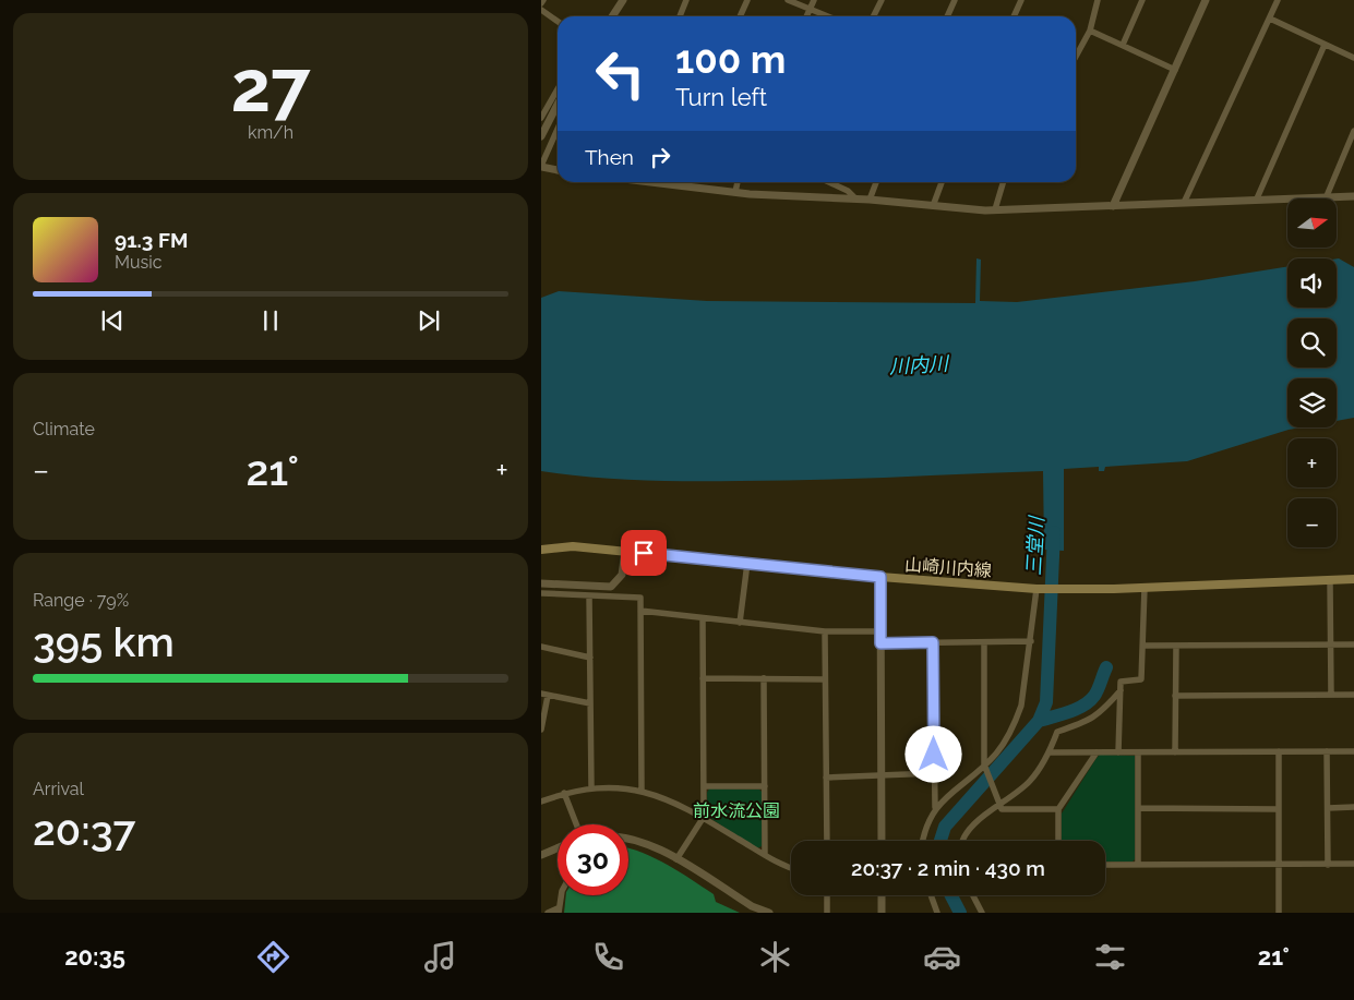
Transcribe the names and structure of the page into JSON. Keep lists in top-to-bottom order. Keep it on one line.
{"streets":{"main road":["山崎川内線"]},"water":["川内川","三堂川"],"parks":["前水流公園"],"north":"right","page":{"tile":[["27","km/h"],"Climate",["Range · 79%","395 km"],["Arrival","20:37"]],"turn":["100 m","Turn left"],"then":"Then","map_buttons":["+","−"],"song":["91.3 FM","Music"],"heat":["−","21°","+"],"limit":"30","trip":"20:37 · 2 min · 430 m","tabs":["20:35","21°"]}}
